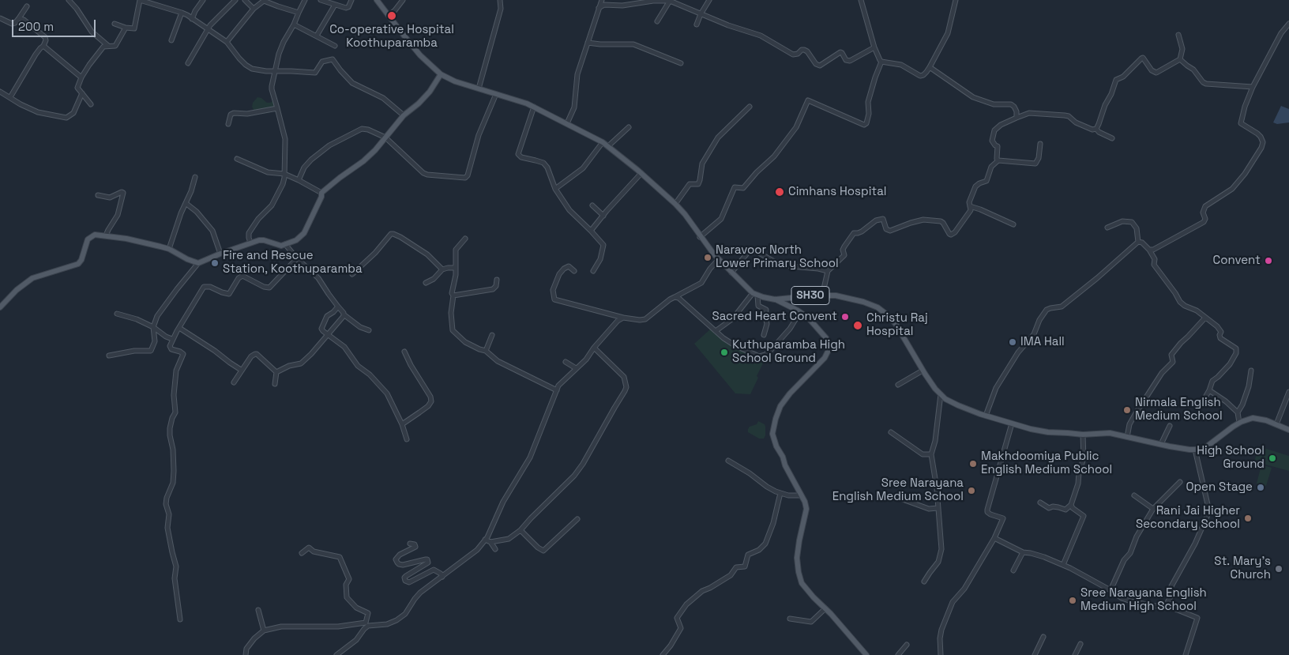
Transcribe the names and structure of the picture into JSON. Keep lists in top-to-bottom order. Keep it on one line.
{"streets":{"main road":["SH30"]},"places":["Co-operative Hospital Koothuparamba","Cimhans Hospital","Naravoor North Lower Primary School","Convent","Fire and Rescue Station, Koothuparamba","Sacred Heart Convent","Christu Raj Hospital","IMA Hall","Kuthuparamba High School Ground","Nirmala English Medium School","High School Ground","Makhdoomiya Public English Medium School","Open Stage","Sree Narayana English Medium School","Rani Jai Higher Secondary School","St. Mary's Church","Sree Narayana English Medium High School"],"scale_bar":"200 m"}
